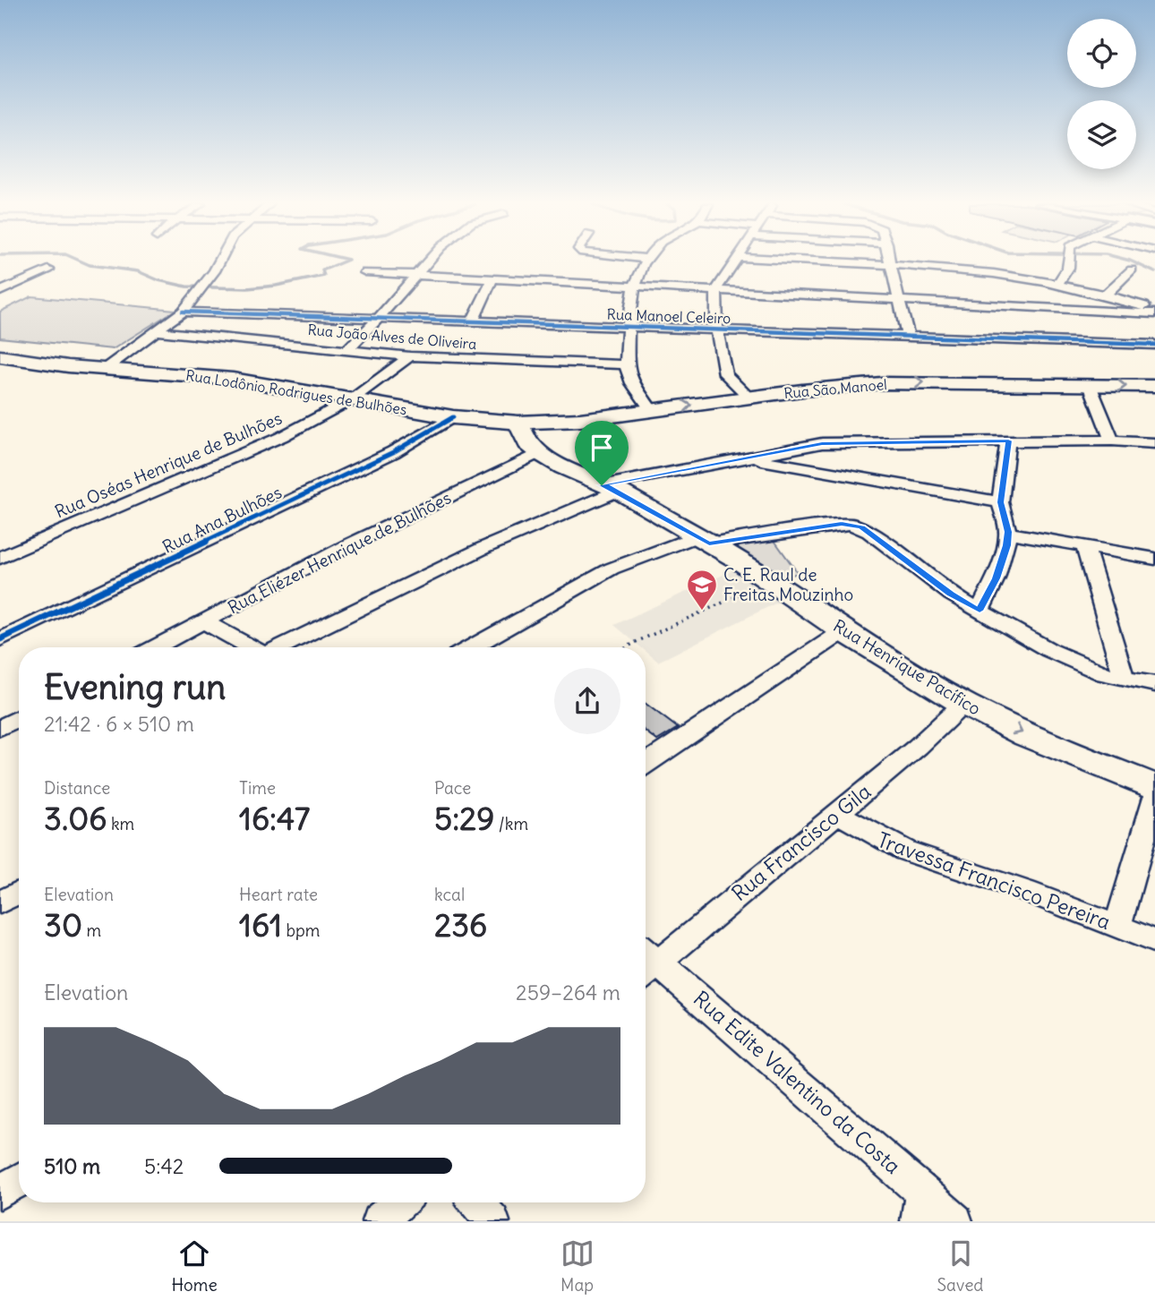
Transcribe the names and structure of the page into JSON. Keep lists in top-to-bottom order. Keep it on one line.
{"streets":{"main road":["Rua São Manoel","Rua Lodônio Rodrigues de Bulhões","Rua Henrique Pacífico"],"street":["Rua Manoel Celeiro","Rua João Alves de Oliveira","Rua Oséas Henrique de Bulhões","Rua Ana Bulhões","Rua Eliézer Henrique de Bulhões","Rua Francisco Gila","Travessa Francisco Pereira","Rua Edite Valentino da Costa"]},"crossings":[["Rua João Alves de Oliveira","Rua Oséas Henrique de Bulhões"],["Rua São Manoel","Rua Lodônio Rodrigues de Bulhões"],["Rua São Manoel","Rua Henrique Pacífico"],["Rua Lodônio Rodrigues de Bulhões","Rua Oséas Henrique de Bulhões"],["Rua Lodônio Rodrigues de Bulhões","Rua Ana Bulhões"],["Rua Lodônio Rodrigues de Bulhões","Rua Henrique Pacífico"],["Rua Eliézer Henrique de Bulhões","Rua Henrique Pacífico"],["Rua Henrique Pacífico","Rua Francisco Gila"],["Rua Francisco Gila","Travessa Francisco Pereira"]],"one_way":["Rua São Manoel"],"places":{"school or university":["C. E. Raul de Freitas Mouzinho"]},"page":{"heading":["Evening run","21:42 · 6 × 510 m"],"stats":[["Distance","3.06 km"],["Time","16:47"],["Pace","5:29 /km"],["Elevation","30 m"],["Heart rate","161 bpm"],["kcal","236"]],"chart":["Elevation","259–264 m"],"list":[{"name":"510 m","note":"5:42"}],"tabs":["Home","Map","Saved"]}}
